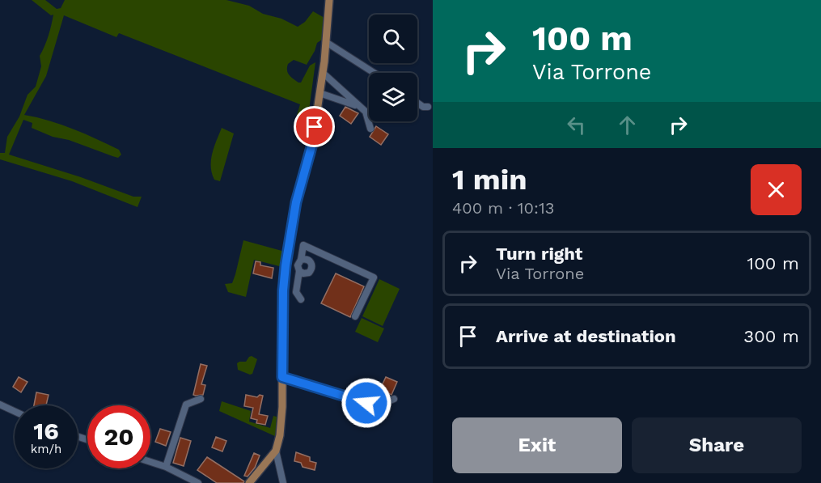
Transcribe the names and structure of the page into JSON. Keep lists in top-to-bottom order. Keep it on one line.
{"page":{"turn":["100 m","Via Torrone"],"heading":["1 min","400 m · 10:13"],"list":[{"name":"Turn right","note":"Via Torrone","value":"100 m"},{"name":"Arrive at destination","value":"300 m"}],"speed":"16 km/h","limit":"20","buttons":["Exit","Share"]}}
